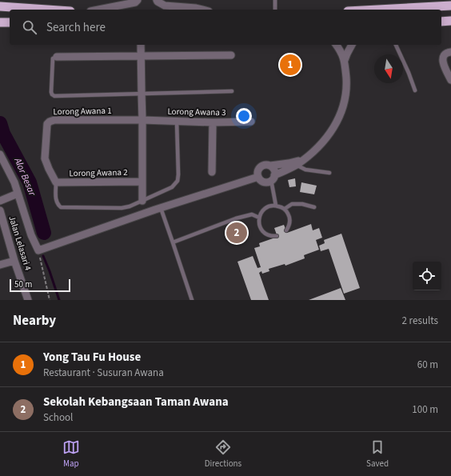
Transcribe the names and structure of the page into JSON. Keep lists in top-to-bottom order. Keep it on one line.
{"streets":{"street":["Lorong Awana 1","Lorong Awana 3","Lorong Awana 2","Jalan Lelasari 4"]},"crossings":[["Lorong Awana 1","Lorong Awana 3"],["Lorong Awana 1","Lorong Awana 2"]],"water":["Alor Besar"],"scale_bar":"50 m","north":"bottom","page":{"search":"Search here","pins":["1","2"],"scale":"50 m","heading":["Nearby","2 results"],"list":[{"mark":"1","name":"Yong Tau Fu House","note":"Restaurant · Susuran Awana","value":"60 m"},{"mark":"2","name":"Sekolah Kebangsaan Taman Awana","note":"School","value":"100 m"}],"nav":["Map","Directions","Saved"]}}
